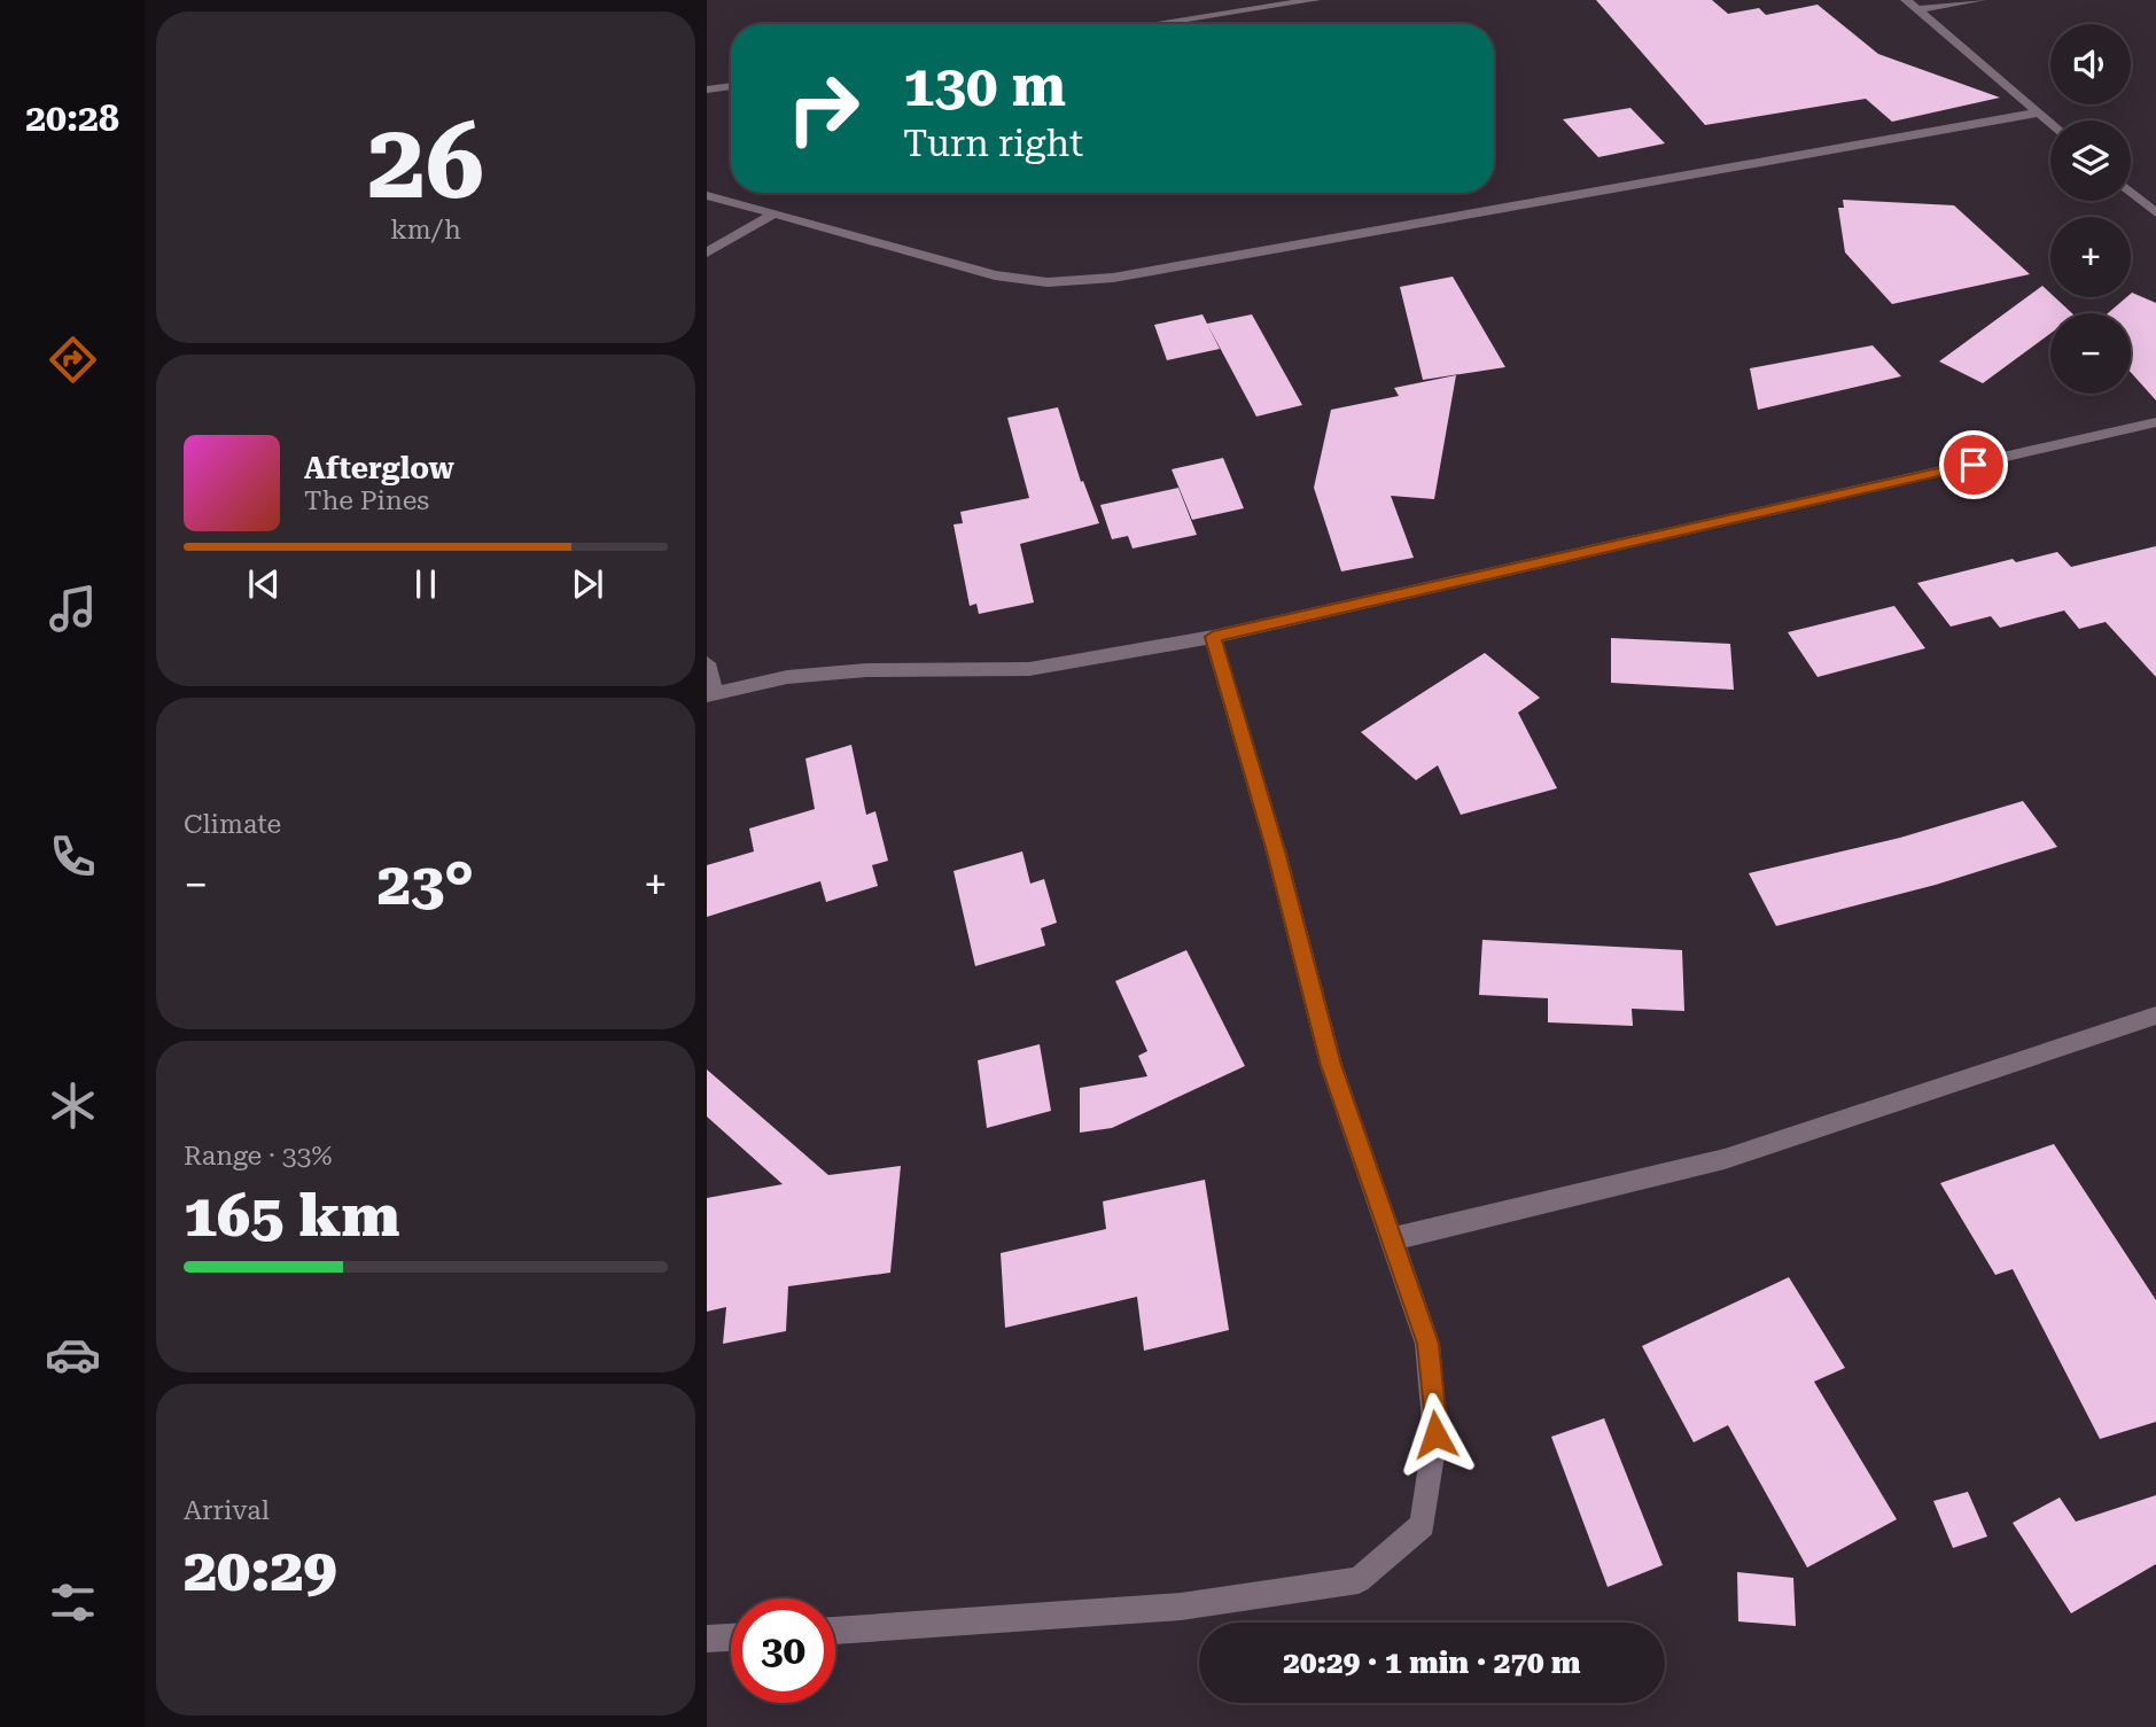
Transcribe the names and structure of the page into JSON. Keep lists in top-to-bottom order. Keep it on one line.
{"page":{"tabs":"20:28","tile":[["26","km/h"],"Climate",["Range · 33%","165 km"],["Arrival","20:29"]],"map_buttons":["+","−"],"turn":["130 m","Turn right"],"song":["Afterglow","The Pines"],"heat":["−","23°","+"],"limit":"30","trip":"20:29 · 1 min · 270 m"}}
